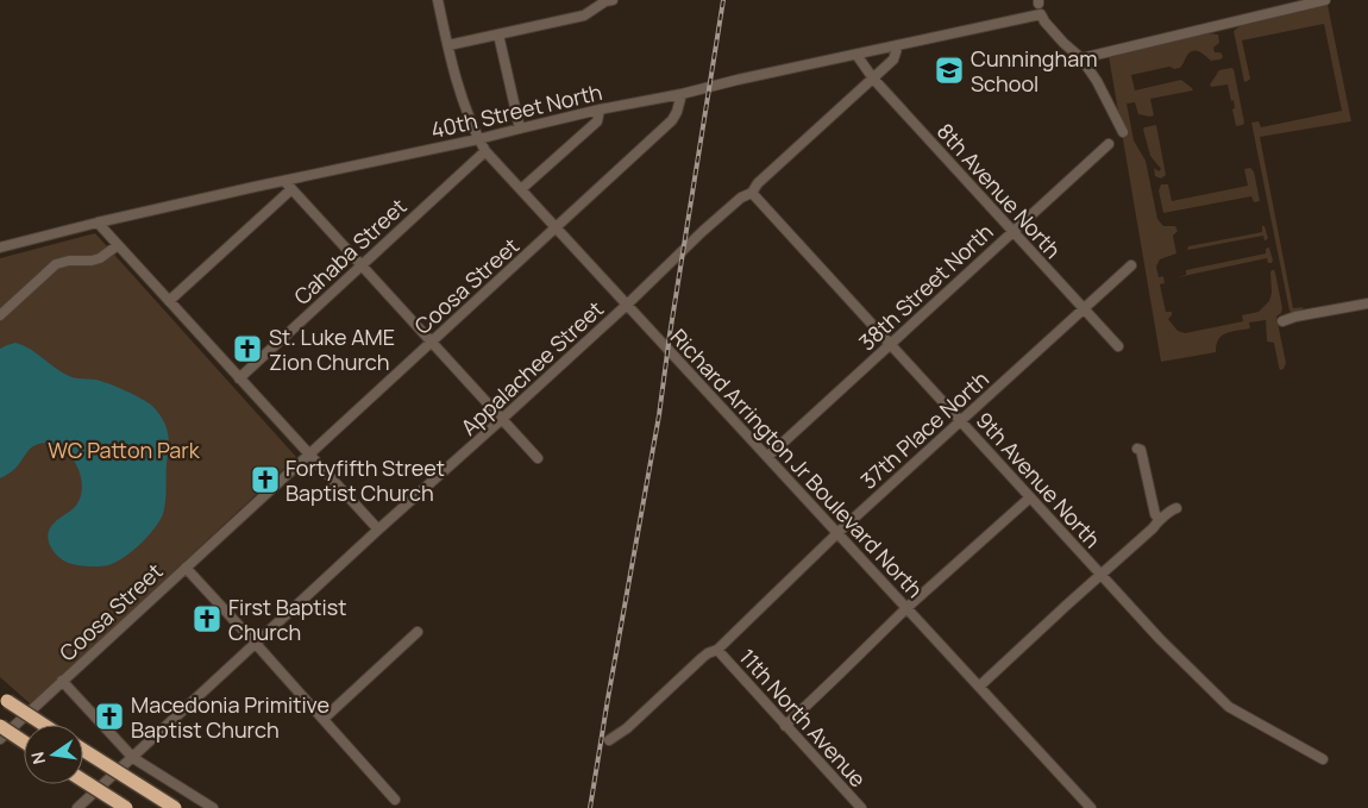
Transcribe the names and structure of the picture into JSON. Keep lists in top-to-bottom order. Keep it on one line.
{"streets":{"street":["40th Street North","8th Avenue North","Cahaba Street","Coosa Street","38th Street North","Appalachee Street","37th Place North","Richard Arrington Jr Boulevard North","9th Avenue North","11th North Avenue"]},"crossings":[["40th Street North","8th Avenue North"],["40th Street North","Coosa Street"],["40th Street North","Appalachee Street"],["40th Street North","Richard Arrington Jr Boulevard North"],["8th Avenue North","38th Street North"],["8th Avenue North","Appalachee Street"],["8th Avenue North","37th Place North"],["Cahaba Street","Richard Arrington Jr Boulevard North"],["Coosa Street","Richard Arrington Jr Boulevard North"],["38th Street North","Richard Arrington Jr Boulevard North"],["38th Street North","9th Avenue North"],["Appalachee Street","Richard Arrington Jr Boulevard North"],["Appalachee Street","9th Avenue North"],["37th Place North","Richard Arrington Jr Boulevard North"],["37th Place North","9th Avenue North"],["37th Place North","11th North Avenue"]],"parks":["WC Patton Park"],"places":{"school or university":["Cunningham School"],"church":["St. Luke AME Zion Church","Fortyfifth Street Baptist Church","First Baptist Church","Macedonia Primitive Baptist Church"]},"north":"left"}
